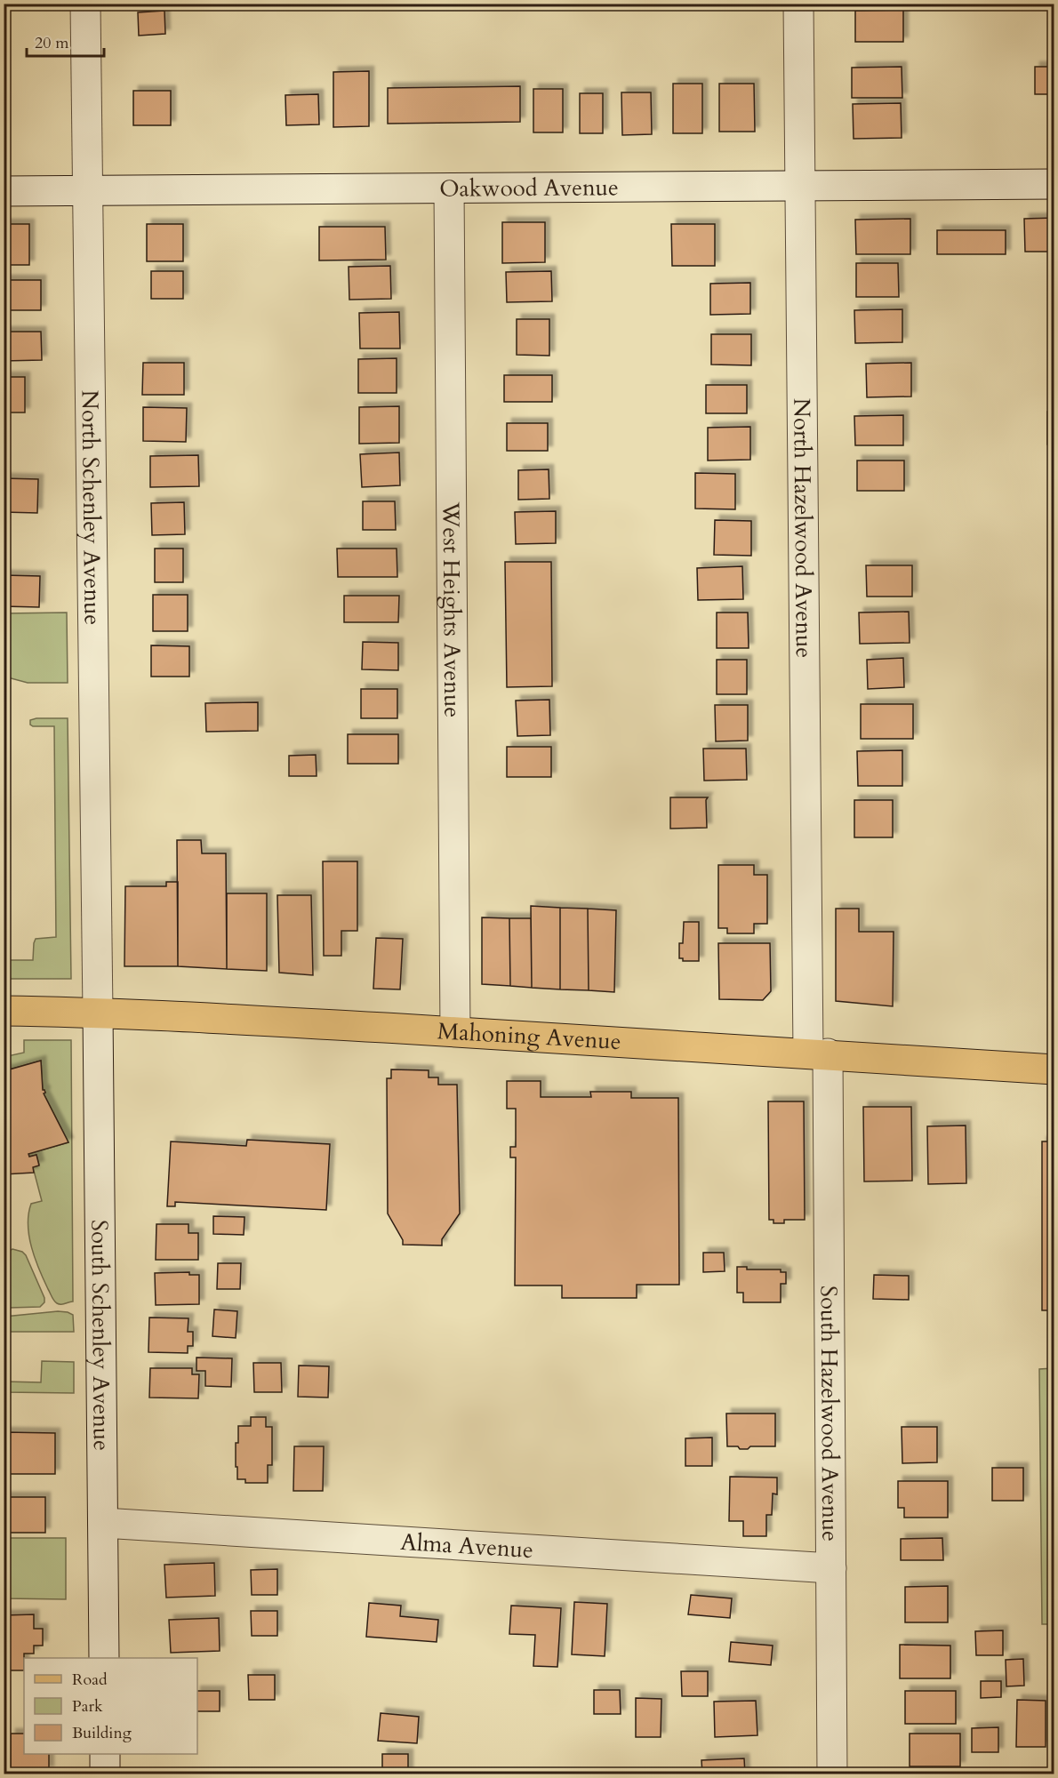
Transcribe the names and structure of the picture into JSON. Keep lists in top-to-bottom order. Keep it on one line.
{"streets":{"main road":["Mahoning Avenue"],"street":["Oakwood Avenue","North Schenley Avenue","North Hazelwood Avenue","West Heights Avenue","South Schenley Avenue","South Hazelwood Avenue","Alma Avenue"]},"crossings":[["Oakwood Avenue","North Schenley Avenue"],["Oakwood Avenue","North Hazelwood Avenue"],["Oakwood Avenue","West Heights Avenue"],["North Schenley Avenue","Mahoning Avenue"],["North Schenley Avenue","South Schenley Avenue"],["North Hazelwood Avenue","Mahoning Avenue"],["North Hazelwood Avenue","South Hazelwood Avenue"],["West Heights Avenue","Mahoning Avenue"],["Mahoning Avenue","South Schenley Avenue"],["Mahoning Avenue","South Hazelwood Avenue"],["South Schenley Avenue","Alma Avenue"],["South Hazelwood Avenue","Alma Avenue"]],"legend":["Road","Park","Building"],"scale_bar":"20 m"}
